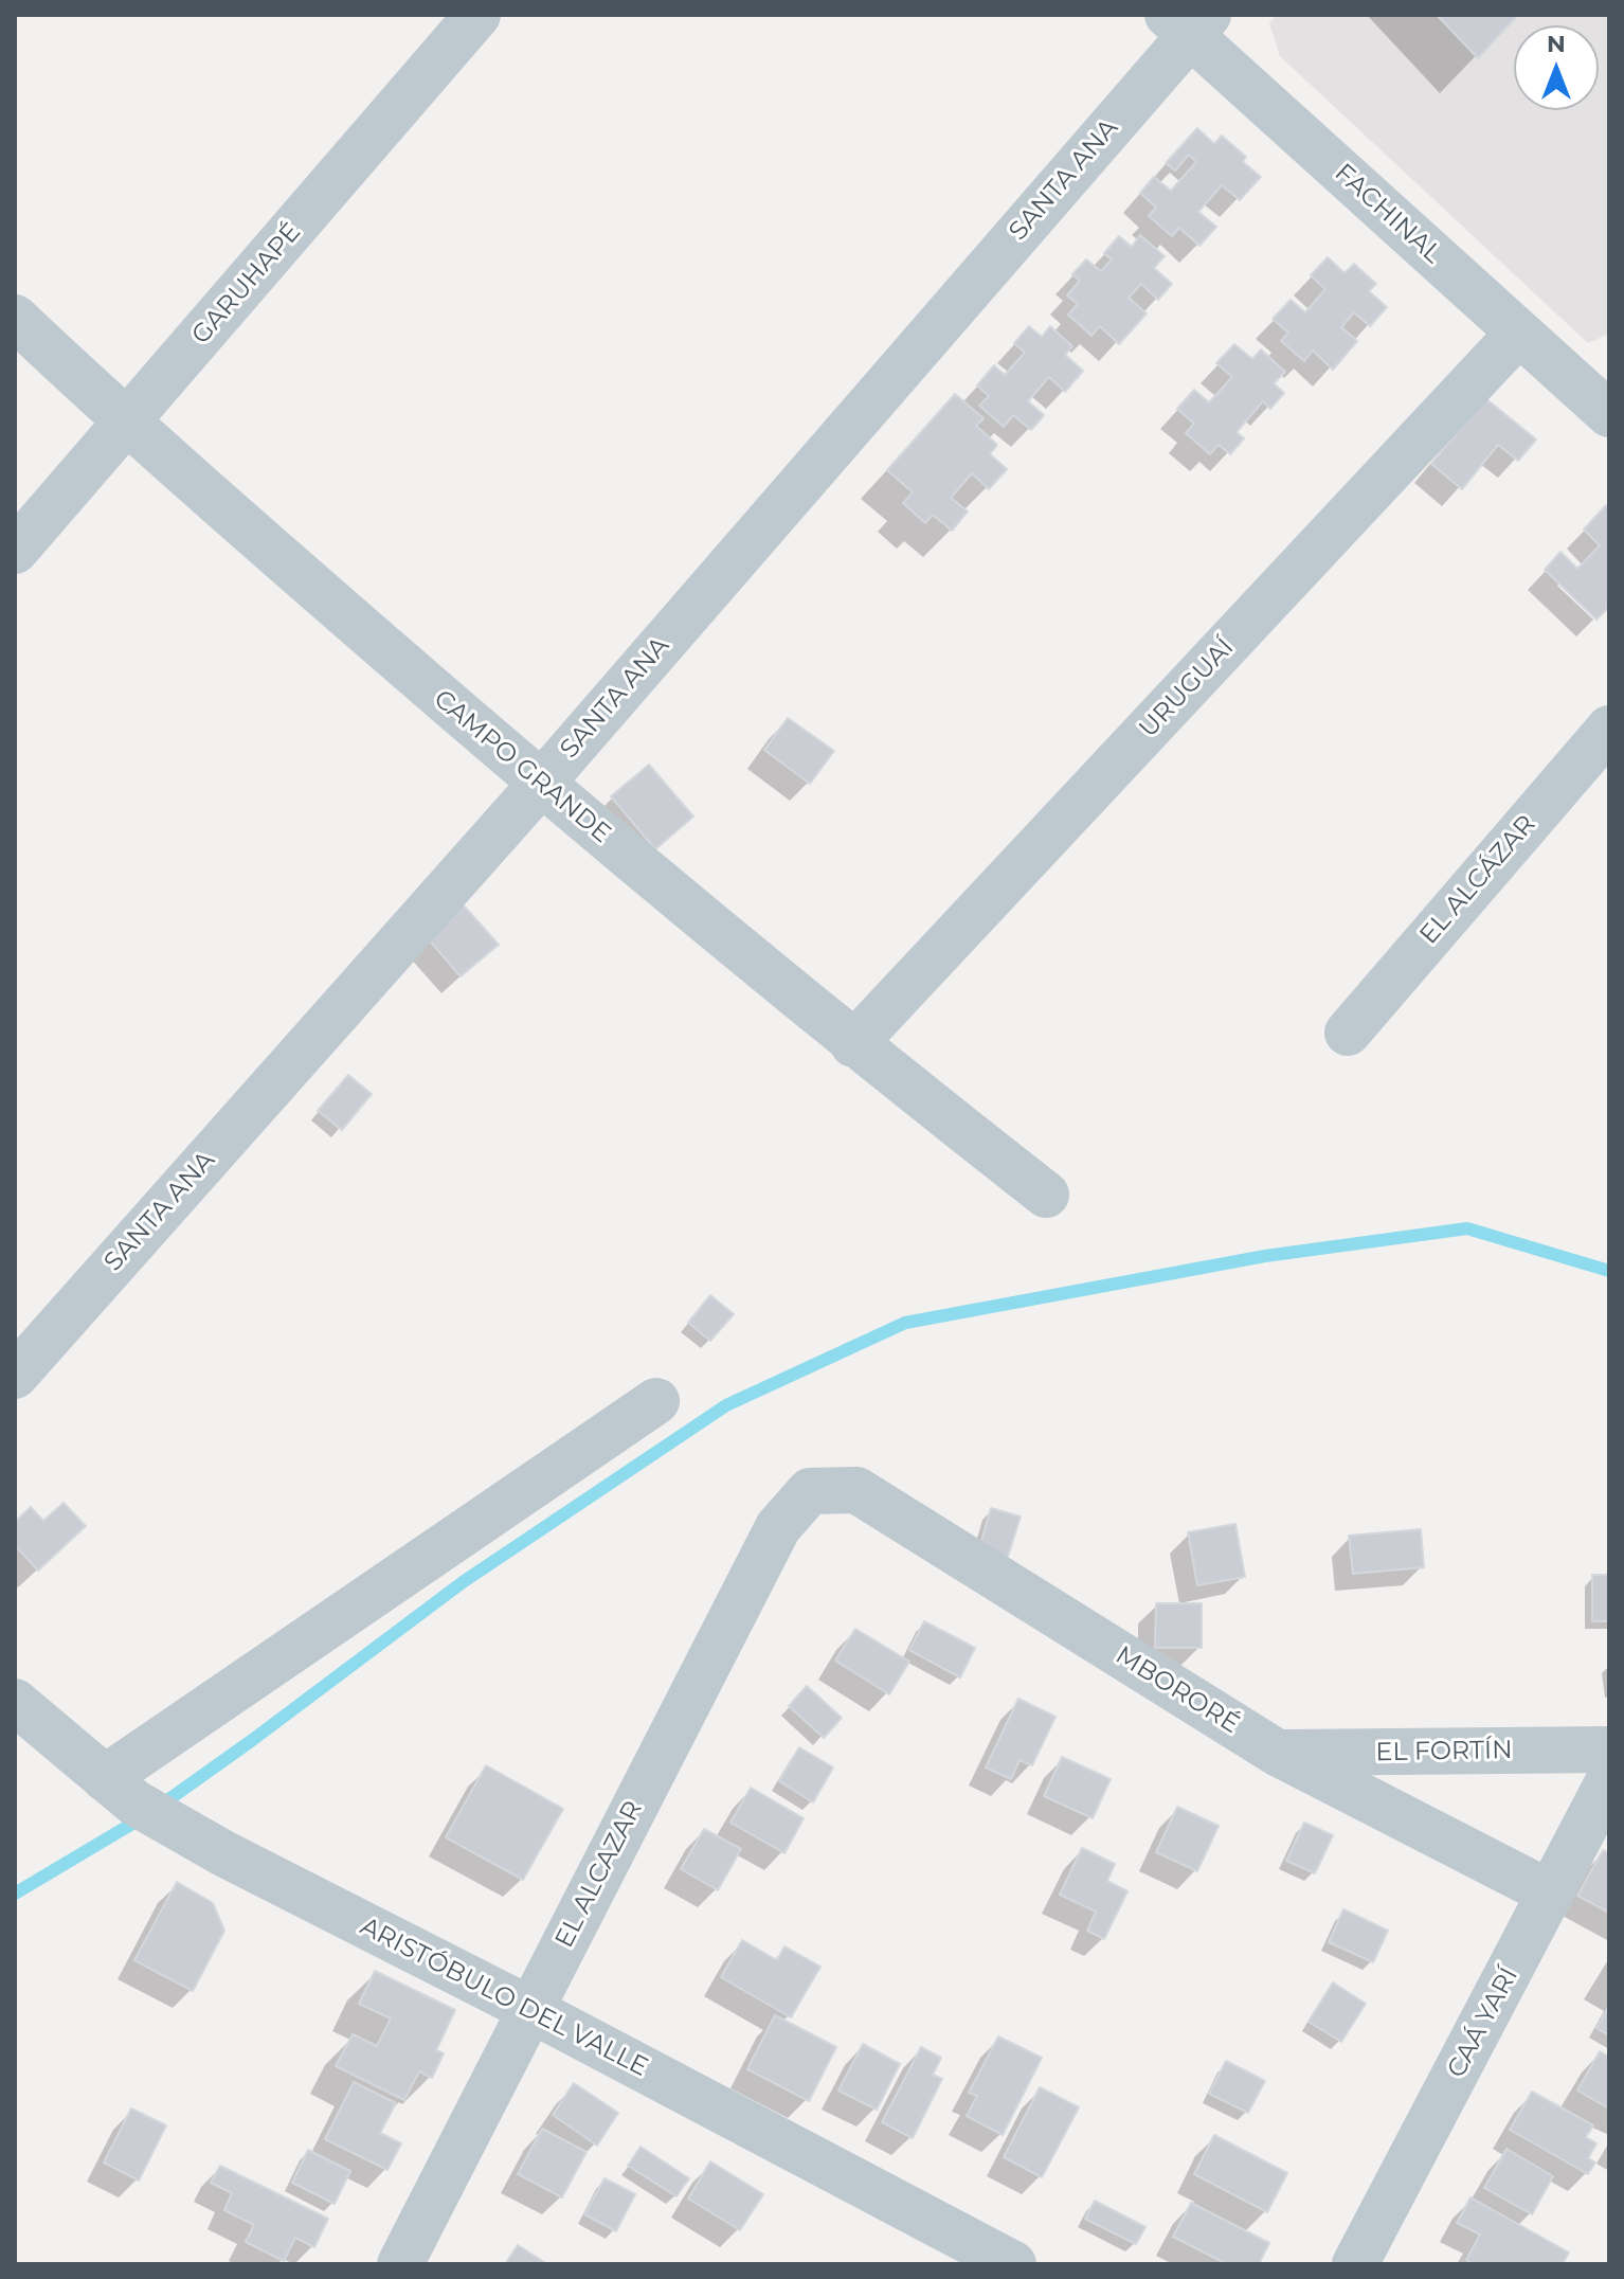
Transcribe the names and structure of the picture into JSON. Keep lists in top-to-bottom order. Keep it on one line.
{"streets":{"street":["SANTA ANA","FACHINAL","GARUHAPÉ","URUGUAÍ","CAMPO GRANDE","EL ALCÁZAR","MBORORÉ","EL FORTÍN","EL ALCAZAR","ARISTÓBULO DEL VALLE","CAÁ YARÍ"]},"crossings":[["SANTA ANA","FACHINAL"],["SANTA ANA","CAMPO GRANDE"],["FACHINAL","URUGUAÍ"],["GARUHAPÉ","CAMPO GRANDE"],["URUGUAÍ","CAMPO GRANDE"],["MBORORÉ","EL FORTÍN"],["MBORORÉ","EL ALCAZAR"],["MBORORÉ","CAÁ YARÍ"],["EL ALCAZAR","ARISTÓBULO DEL VALLE"]],"north":"top"}
